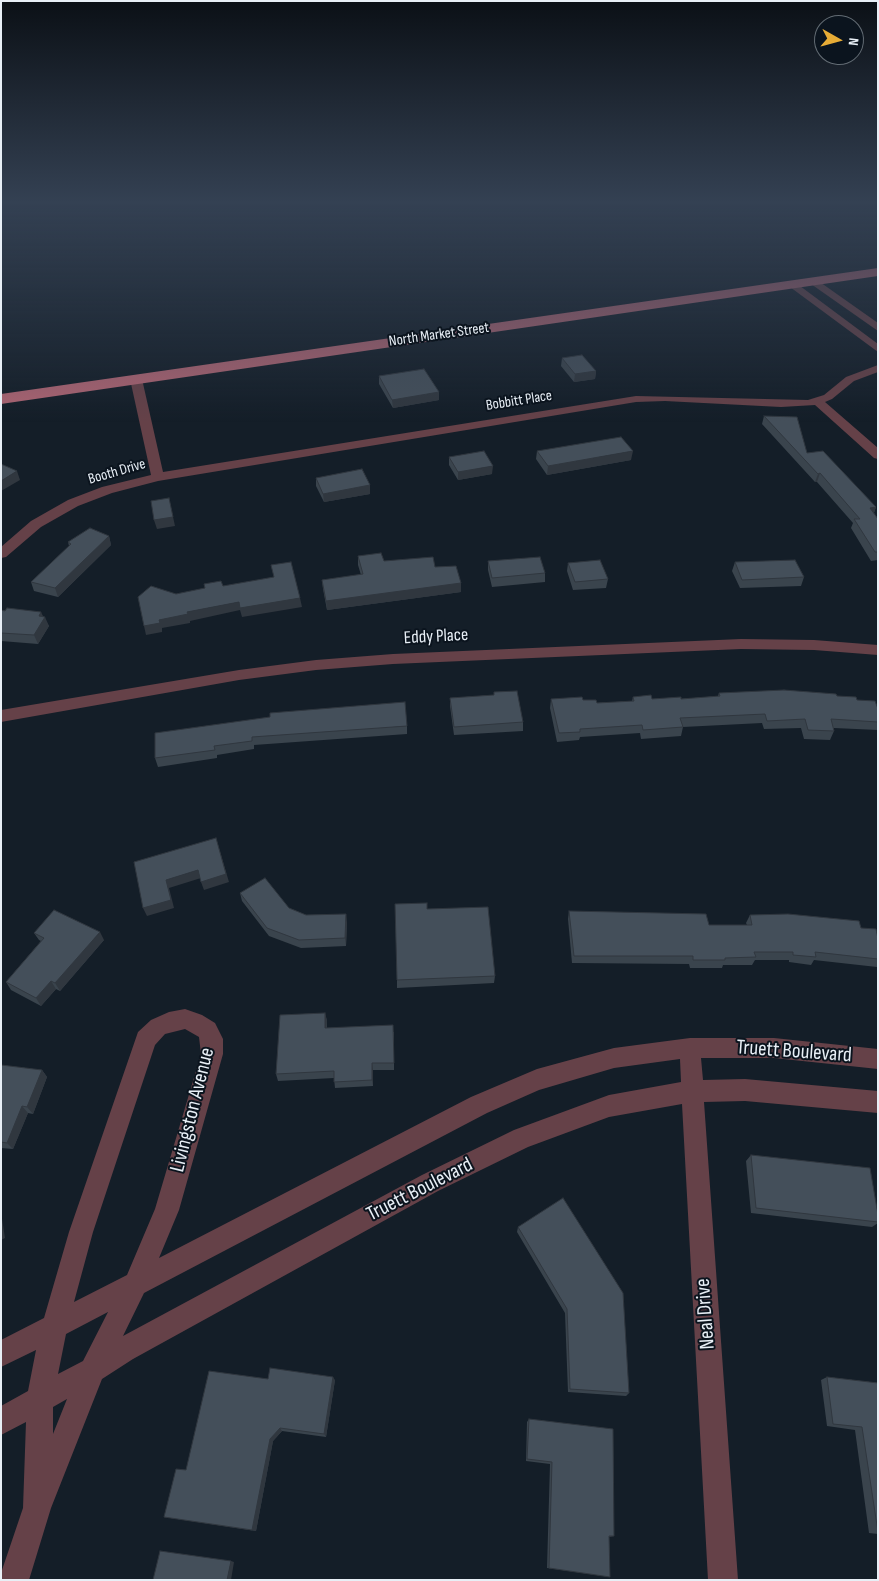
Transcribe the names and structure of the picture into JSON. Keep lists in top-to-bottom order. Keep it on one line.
{"streets":{"main road":["North Market Street"],"street":["Bobbitt Place","Booth Drive","Eddy Place","Truett Boulevard","Livingston Avenue","Neal Drive"]},"crossings":[["North Market Street","Booth Drive"],["Bobbitt Place","Booth Drive"],["Truett Boulevard","Livingston Avenue"],["Truett Boulevard","Neal Drive"]],"north":"right"}
